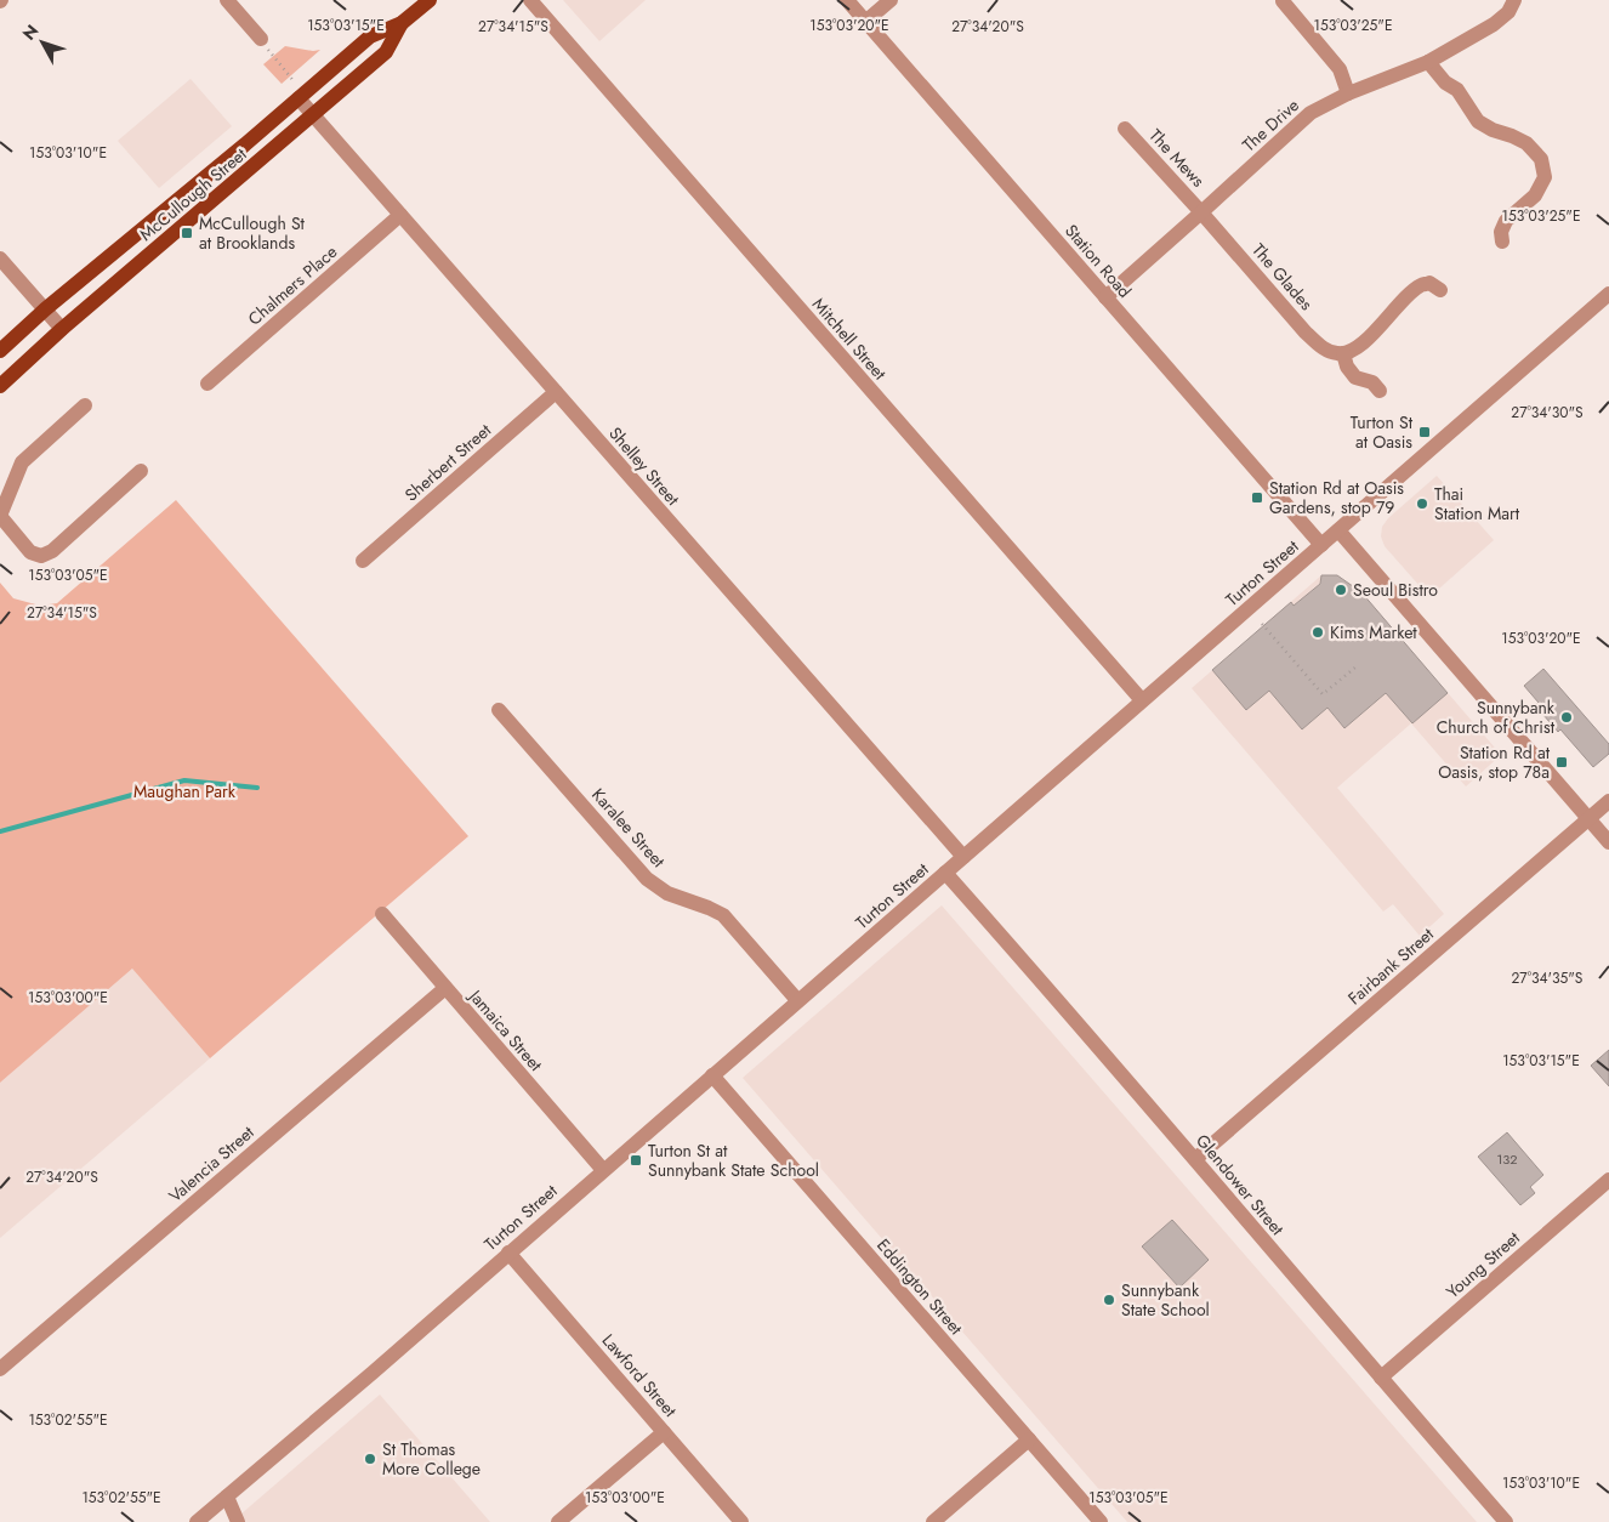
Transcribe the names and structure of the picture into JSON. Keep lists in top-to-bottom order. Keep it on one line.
{"streets":{"main road":["McCullough Street"],"street":["The Drive","The Mews","Station Road","The Glades","Chalmers Place","Mitchell Street","Sherbert Street","Shelley Street","Turton Street","Karalee Street","Fairbank Street","Jamaica Street","Valencia Street","Glendower Street","Young Street","Eddington Street","Lawford Street"]},"crossings":[["The Drive","The Mews"],["The Drive","Station Road"],["The Drive","The Glades"],["The Mews","The Glades"],["McCullough Street","Shelley Street"],["Station Road","Turton Street"],["Chalmers Place","Shelley Street"],["Mitchell Street","Turton Street"],["Sherbert Street","Shelley Street"],["Shelley Street","Turton Street"],["Turton Street","Karalee Street"],["Turton Street","Jamaica Street"],["Turton Street","Glendower Street"],["Turton Street","Eddington Street"],["Turton Street","Lawford Street"],["Fairbank Street","Glendower Street"],["Jamaica Street","Valencia Street"],["Glendower Street","Young Street"]],"parks":["Maughan Park"],"places":{"transit":["McCullough St at Brooklands","Turton St at Oasis","Station Rd at Oasis Gardens, stop 79","Station Rd at Oasis, stop 78a","Turton St at Sunnybank State School"],"other":["Thai Station Mart","Seoul Bistro","Kims Market","Sunnybank Church of Christ","Sunnybank State School","St Thomas More College"]},"house_numbers":["132"],"north":"top left","coordinates":["153°03'15\"E","153°03'20\"E","153°03'25\"E","27°34'15\"S","27°34'20\"S","153°03'10\"E","27°34'30\"S","153°03'05\"E","27°34'35\"S","153°03'00\"E","153°02'55\"E"]}
